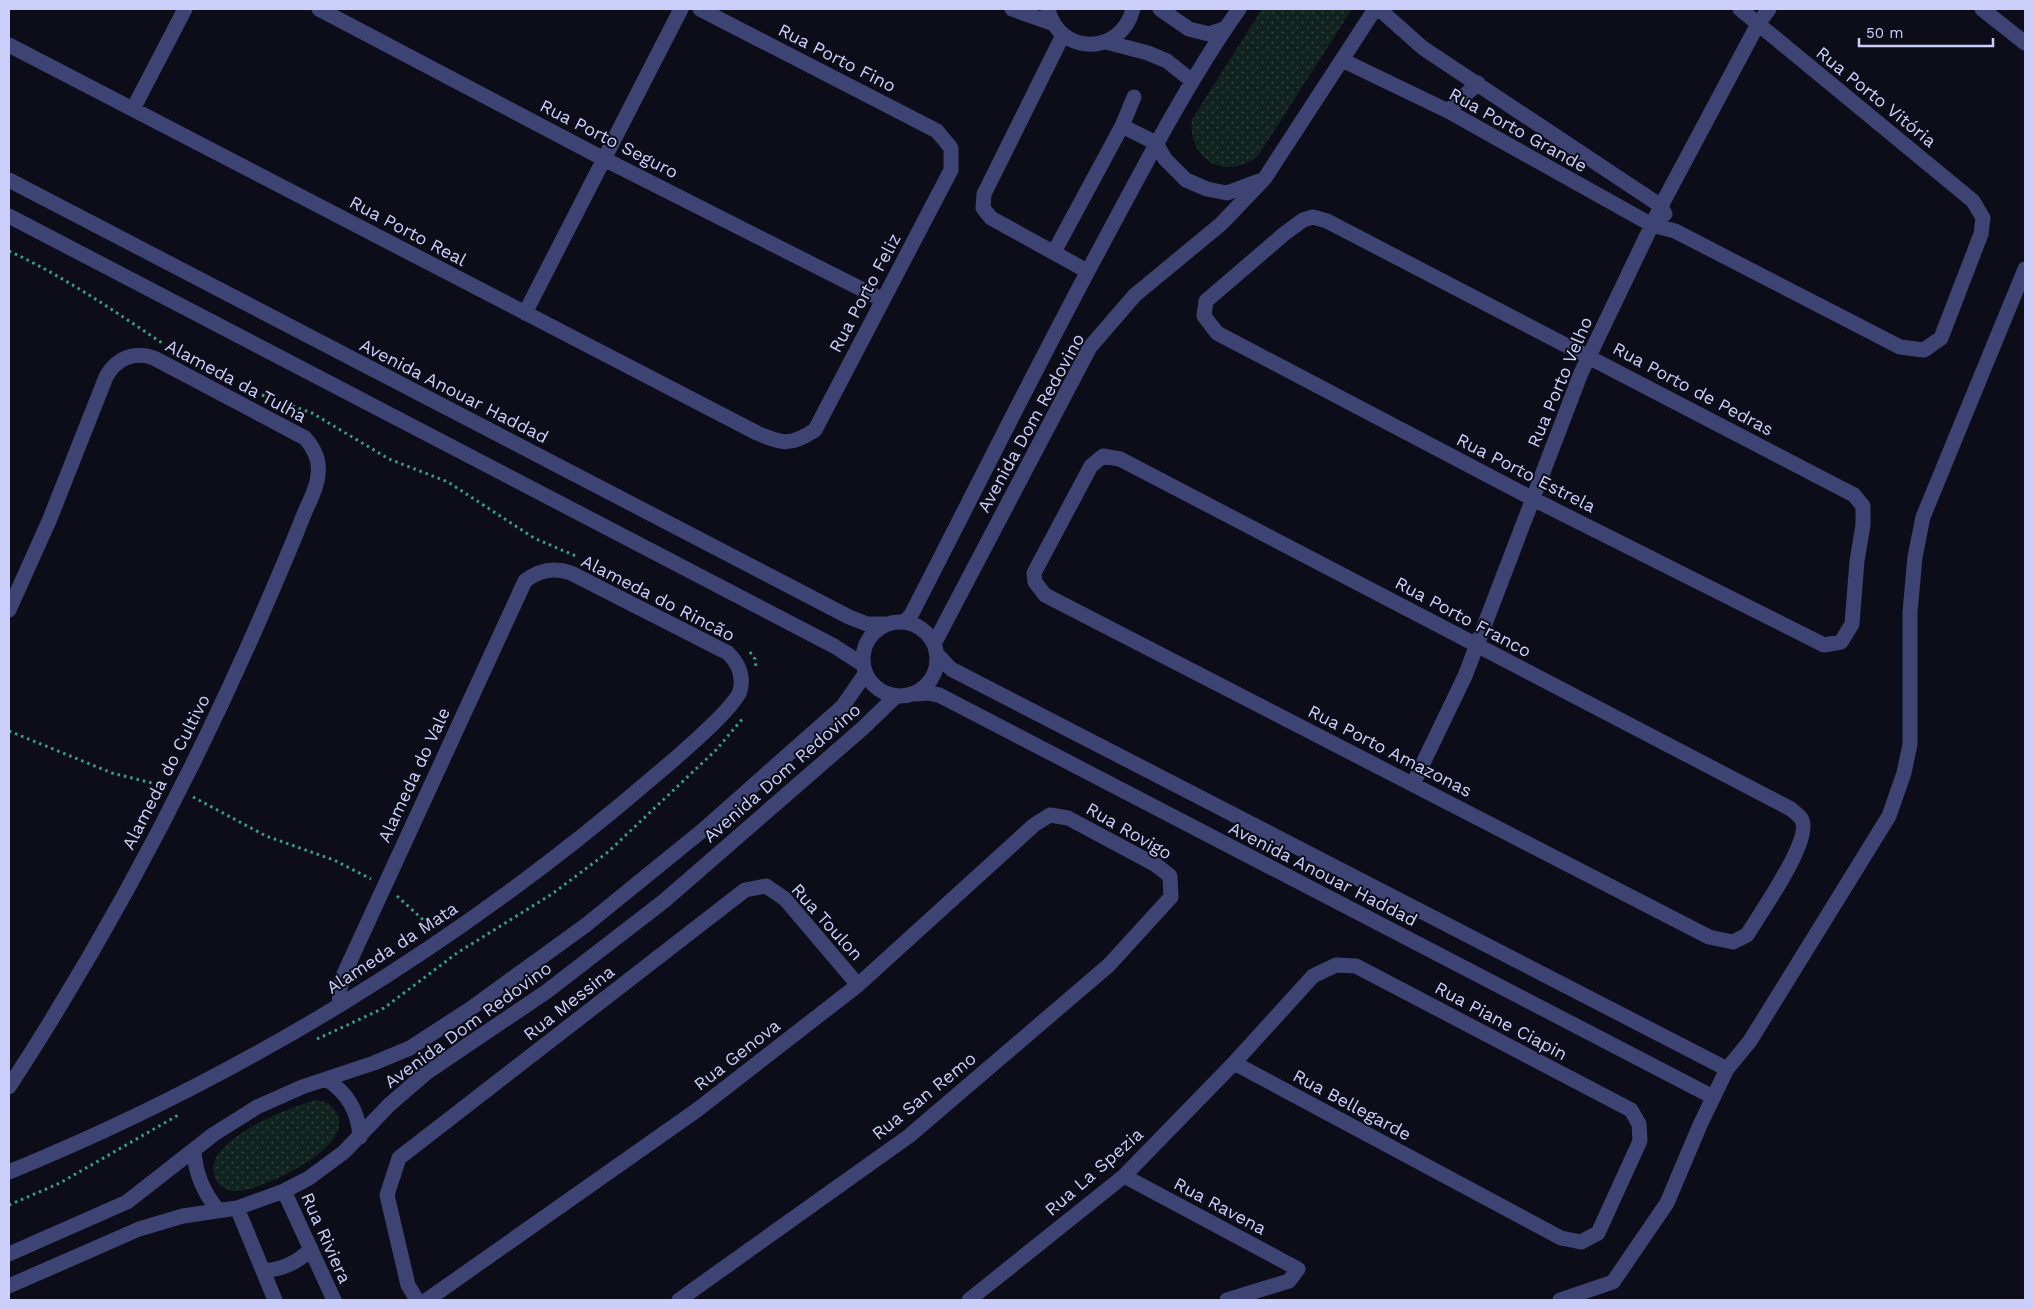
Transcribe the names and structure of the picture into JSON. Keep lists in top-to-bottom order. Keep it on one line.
{"streets":{"street":["Rua Porto Fino","Rua Porto Vitória","Rua Porto Grande","Rua Porto Seguro","Rua Porto Real","Rua Porto Feliz","Alameda da Tulha","Rua Porto Velho","Rua Porto de Pedras","Avenida Anouar Haddad","Avenida Dom Redovino","Rua Porto Estrela","Alameda do Rincão","Rua Porto Franco","Rua Porto Amazonas","Alameda do Cultivo","Alameda do Vale","Rua Rovigo","Rua Toulon","Alameda da Mata","Rua Messina","Rua Piane Ciapin","Rua Genova","Rua San Remo","Rua Bellegarde","Rua La Spezia","Rua Ravena","Rua Riviera"]},"crossings":[["Rua Porto Fino","Rua Porto Feliz"],["Rua Porto Vitória","Rua Porto Grande"],["Rua Porto Vitória","Rua Porto Velho"],["Rua Porto Grande","Rua Porto Velho"],["Rua Porto Grande","Avenida Dom Redovino"],["Rua Porto Seguro","Rua Porto Feliz"],["Rua Porto Real","Rua Porto Feliz"],["Alameda da Tulha","Alameda do Cultivo"],["Rua Porto Velho","Rua Porto de Pedras"],["Rua Porto Velho","Rua Porto Estrela"],["Rua Porto Velho","Rua Porto Franco"],["Rua Porto Velho","Rua Porto Amazonas"],["Rua Porto de Pedras","Rua Porto Estrela"],["Avenida Anouar Haddad","Avenida Dom Redovino"],["Avenida Dom Redovino","Rua Riviera"],["Alameda do Rincão","Alameda do Vale"],["Alameda do Rincão","Alameda da Mata"],["Rua Porto Franco","Rua Porto Amazonas"],["Alameda do Vale","Alameda da Mata"],["Rua Rovigo","Rua Genova"],["Rua Rovigo","Rua San Remo"],["Rua Toulon","Rua Messina"],["Rua Toulon","Rua Genova"],["Rua Piane Ciapin","Rua Bellegarde"],["Rua Piane Ciapin","Rua La Spezia"],["Rua Bellegarde","Rua La Spezia"],["Rua La Spezia","Rua Ravena"]],"scale_bar":"50 m"}
